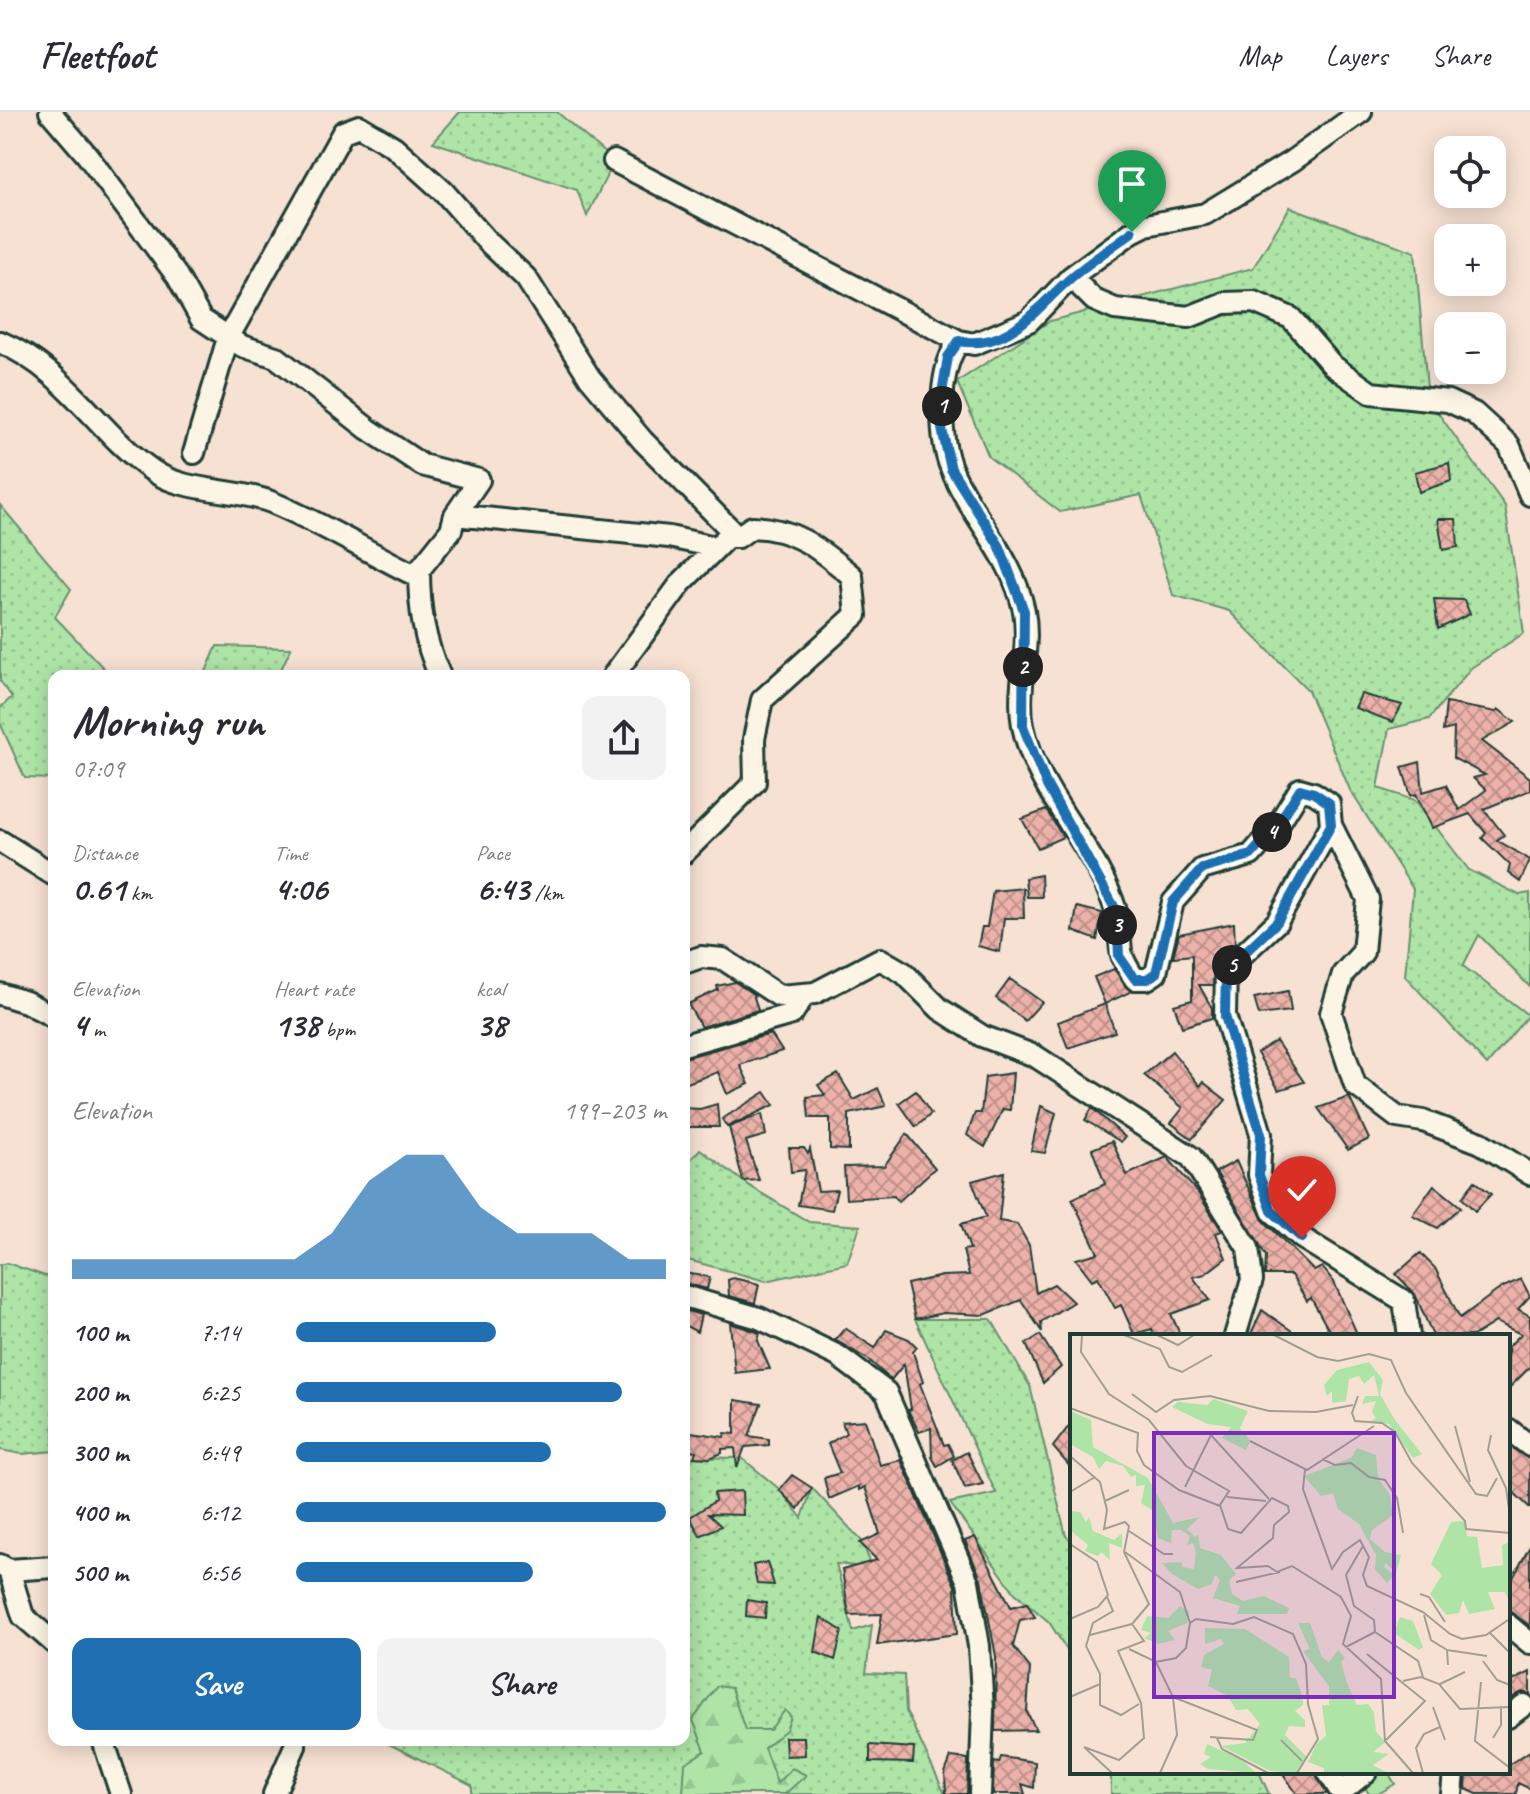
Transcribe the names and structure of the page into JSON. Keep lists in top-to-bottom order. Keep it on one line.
{"page":{"header":"Fleetfoot","nav":["Map","Layers","Share"],"map_buttons":["+","−"],"pins":["1","2","4","3","5"],"heading":["Morning run","07:09"],"stats":[["Distance","0.61 km"],["Time","4:06"],["Pace","6:43 /km"],["Elevation","4 m"],["Heart rate","138 bpm"],["kcal","38"]],"chart":["Elevation","199–203 m"],"list":[{"name":"100 m","note":"7:14"},{"name":"200 m","note":"6:25"},{"name":"300 m","note":"6:49"},{"name":"400 m","note":"6:12"},{"name":"500 m","note":"6:56"}],"buttons":["Save","Share"]}}
